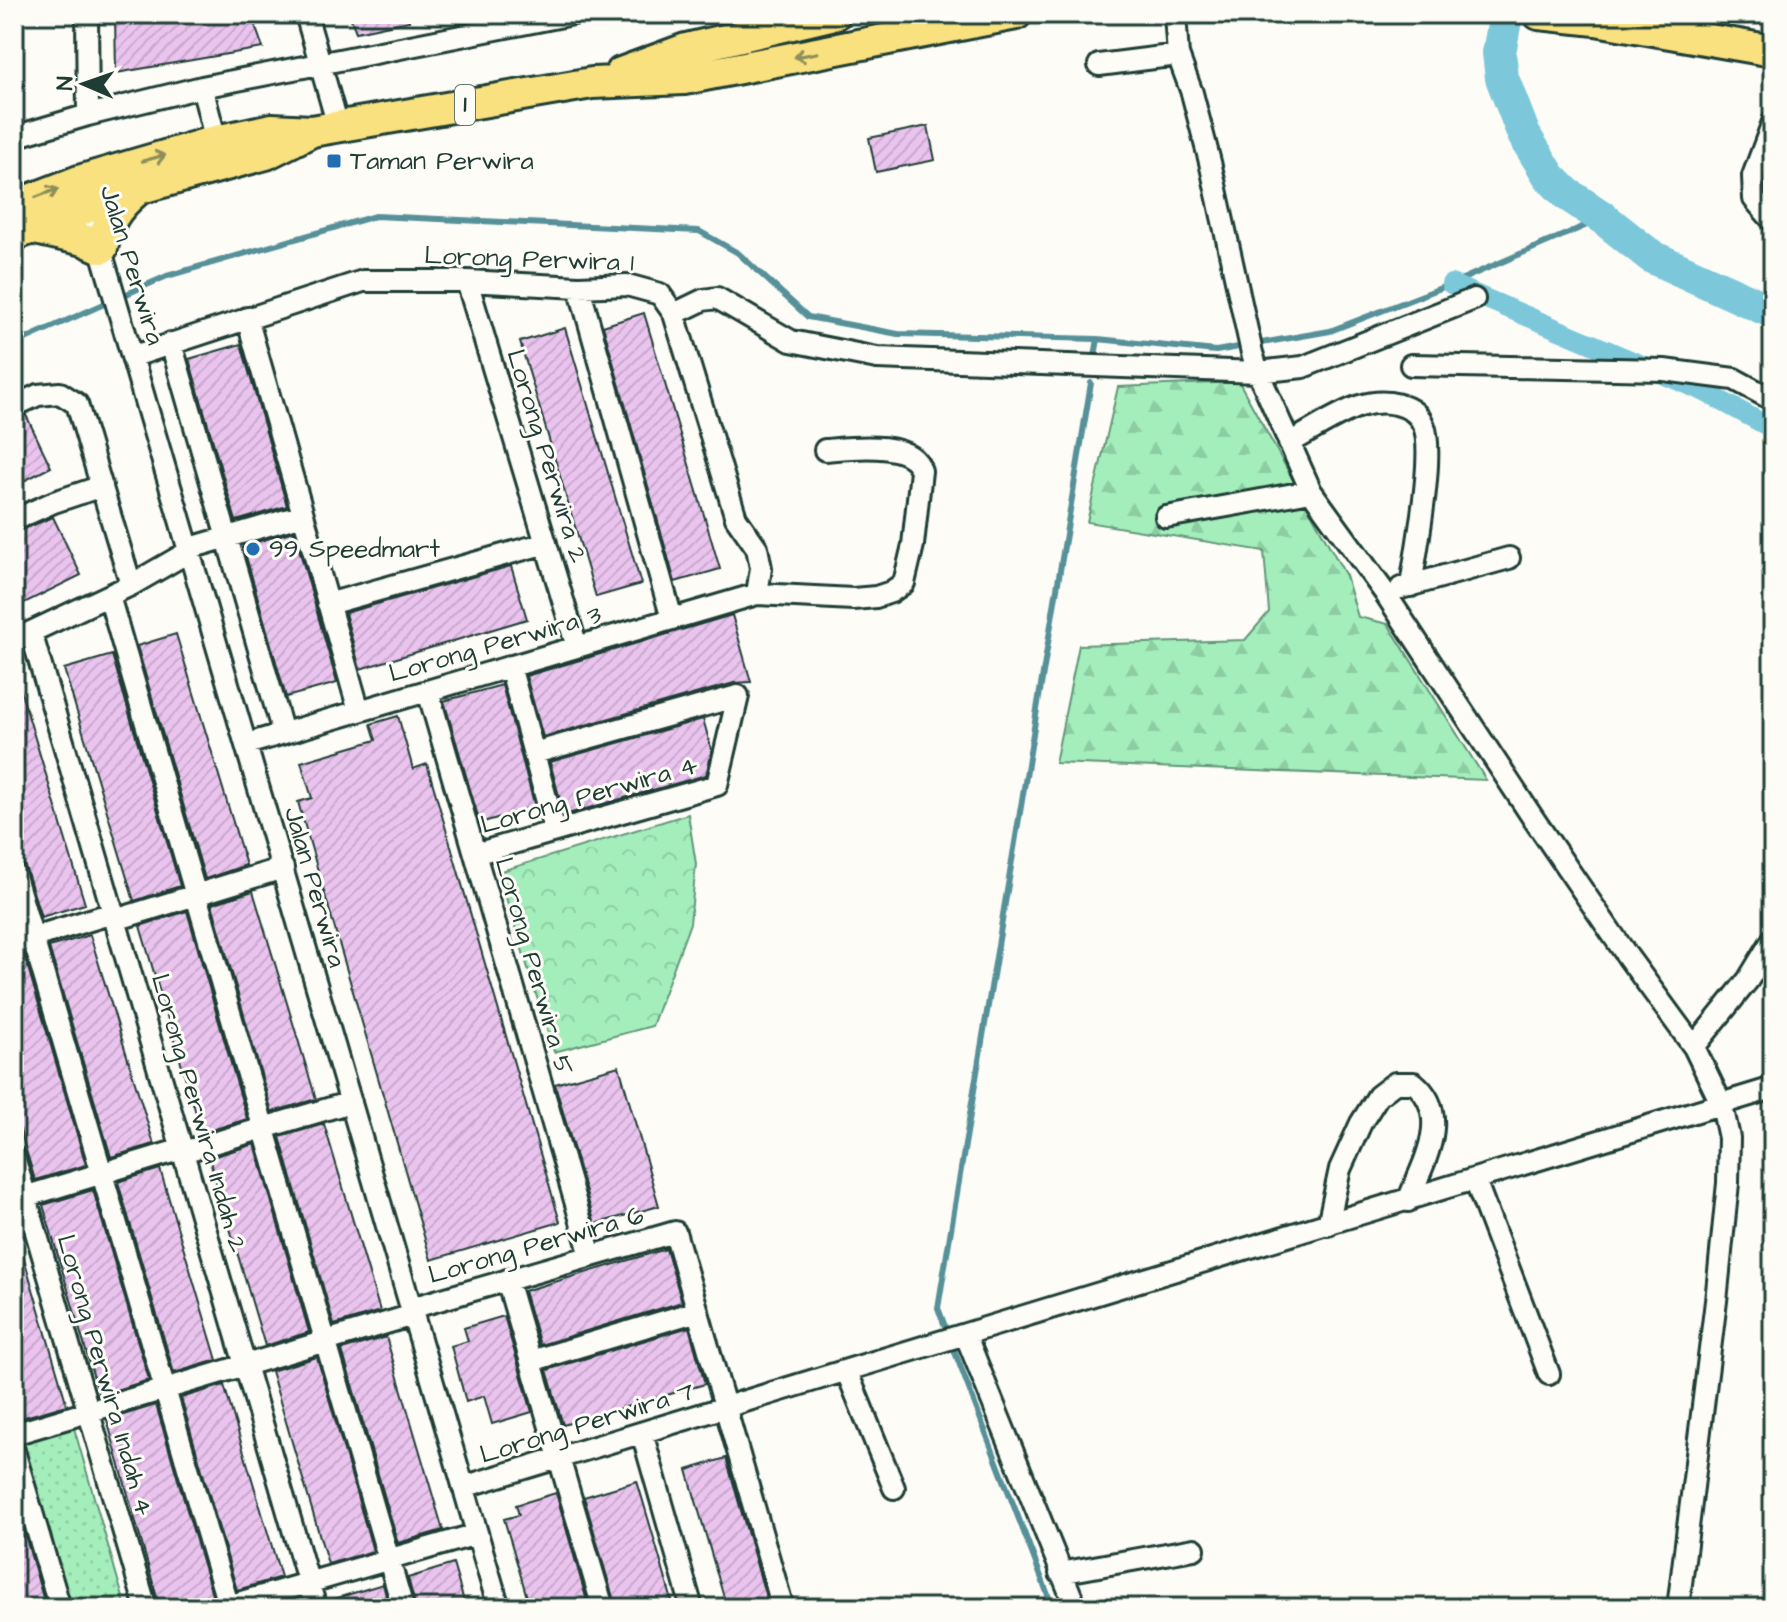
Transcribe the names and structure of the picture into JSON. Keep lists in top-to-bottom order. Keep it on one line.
{"streets":{"highway":["1"],"street":["Lorong Perwira 1","Jalan Perwira","Lorong Perwira 2","Lorong Perwira 3","Lorong Perwira 4","Lorong Perwira 5","Lorong Perwira Indah 2","Lorong Perwira 6","Lorong Perwira Indah 4","Lorong Perwira 7"]},"crossings":[["1","Jalan Perwira"],["Lorong Perwira 1","Jalan Perwira"],["Lorong Perwira 1","Lorong Perwira 2"],["Jalan Perwira","Lorong Perwira 3"],["Jalan Perwira","Lorong Perwira 6"],["Jalan Perwira","Lorong Perwira 7"],["Lorong Perwira 2","Lorong Perwira 3"],["Lorong Perwira 3","Lorong Perwira 5"],["Lorong Perwira 4","Lorong Perwira 5"],["Lorong Perwira 5","Lorong Perwira 6"],["Lorong Perwira Indah 2","Lorong Perwira 6"],["Lorong Perwira 6","Lorong Perwira Indah 4"]],"places":{"transit":["Taman Perwira"],"other":["99 Speedmart"]},"north":"left"}
